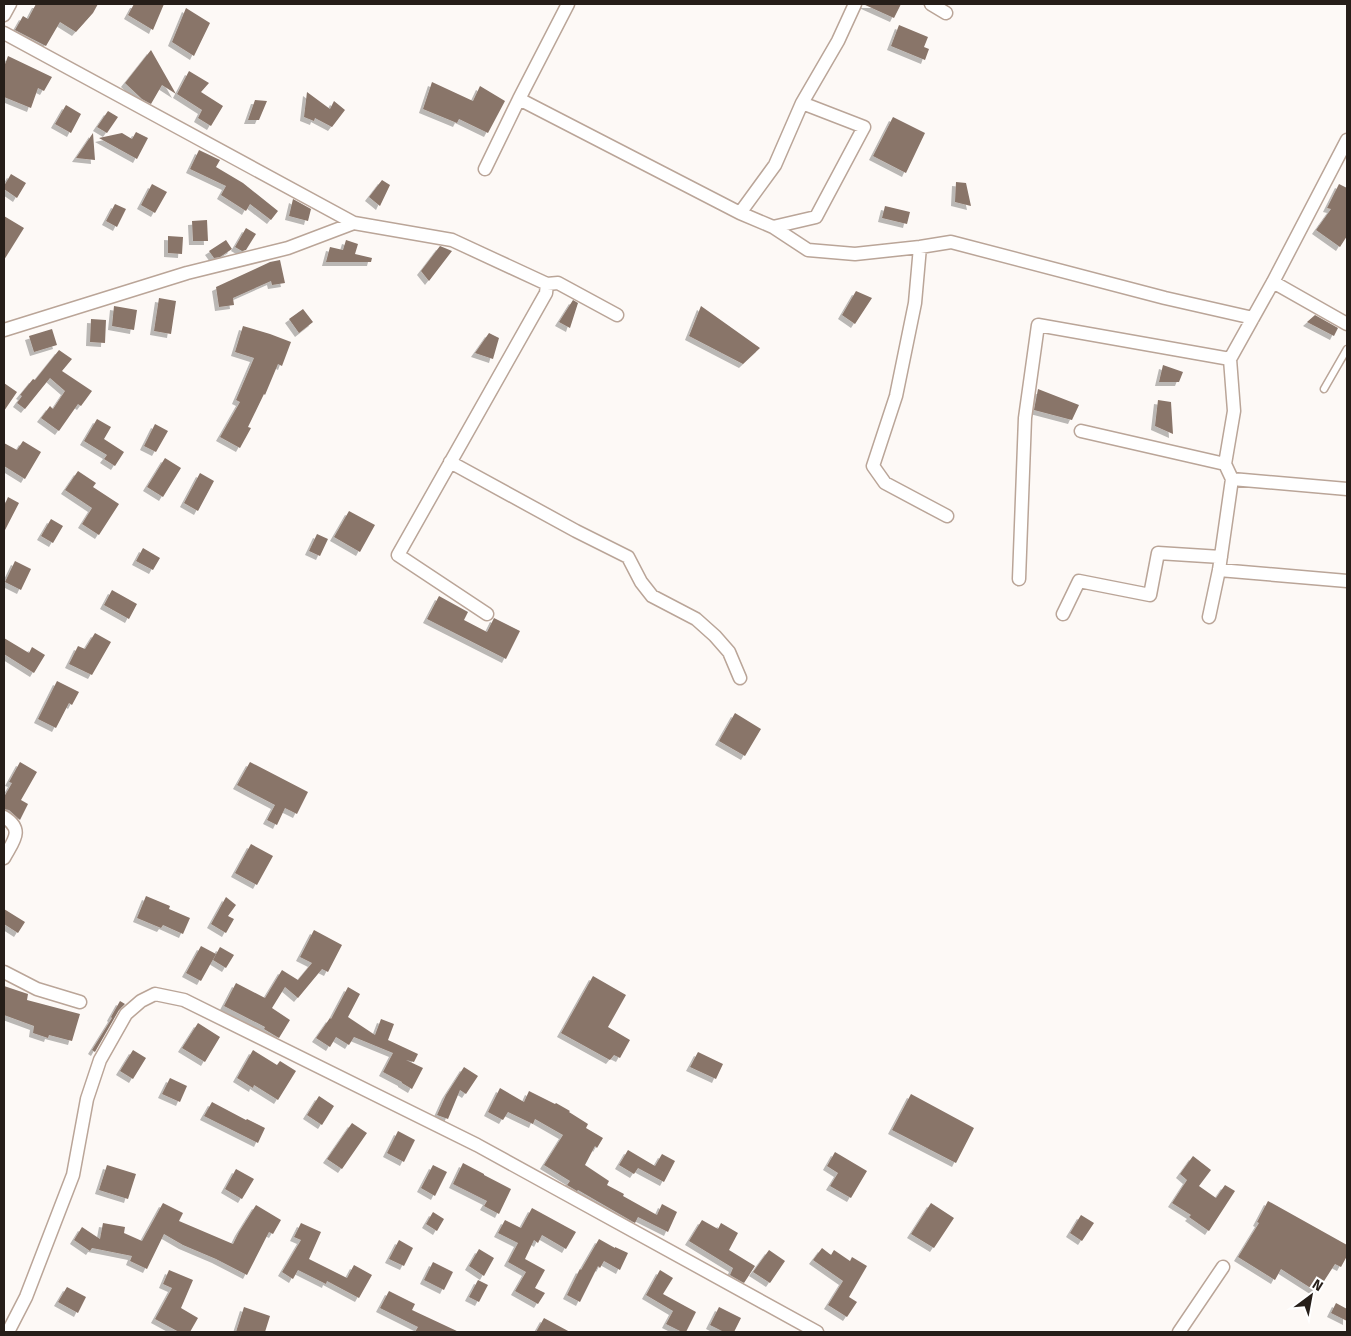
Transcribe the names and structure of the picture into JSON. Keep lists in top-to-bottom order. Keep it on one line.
{"north":"top right"}
